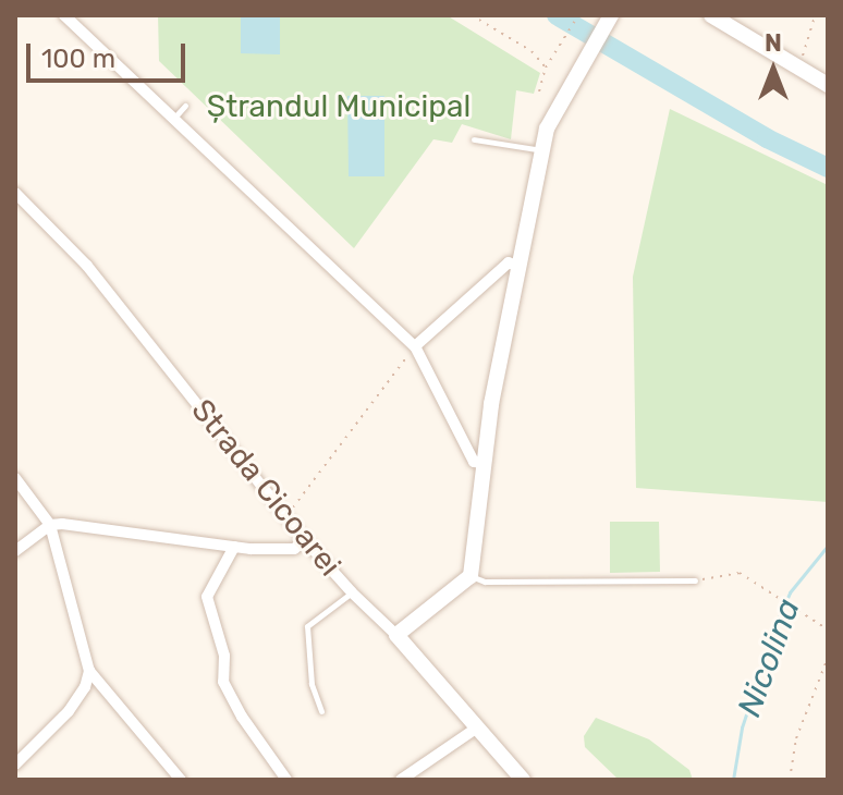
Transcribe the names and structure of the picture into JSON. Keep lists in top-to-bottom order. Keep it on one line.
{"streets":{"street":["Strada Cicoarei"]},"water":["Nicolina"],"parks":["Ștrandul Municipal"],"scale_bar":"100 m","north":"top"}
